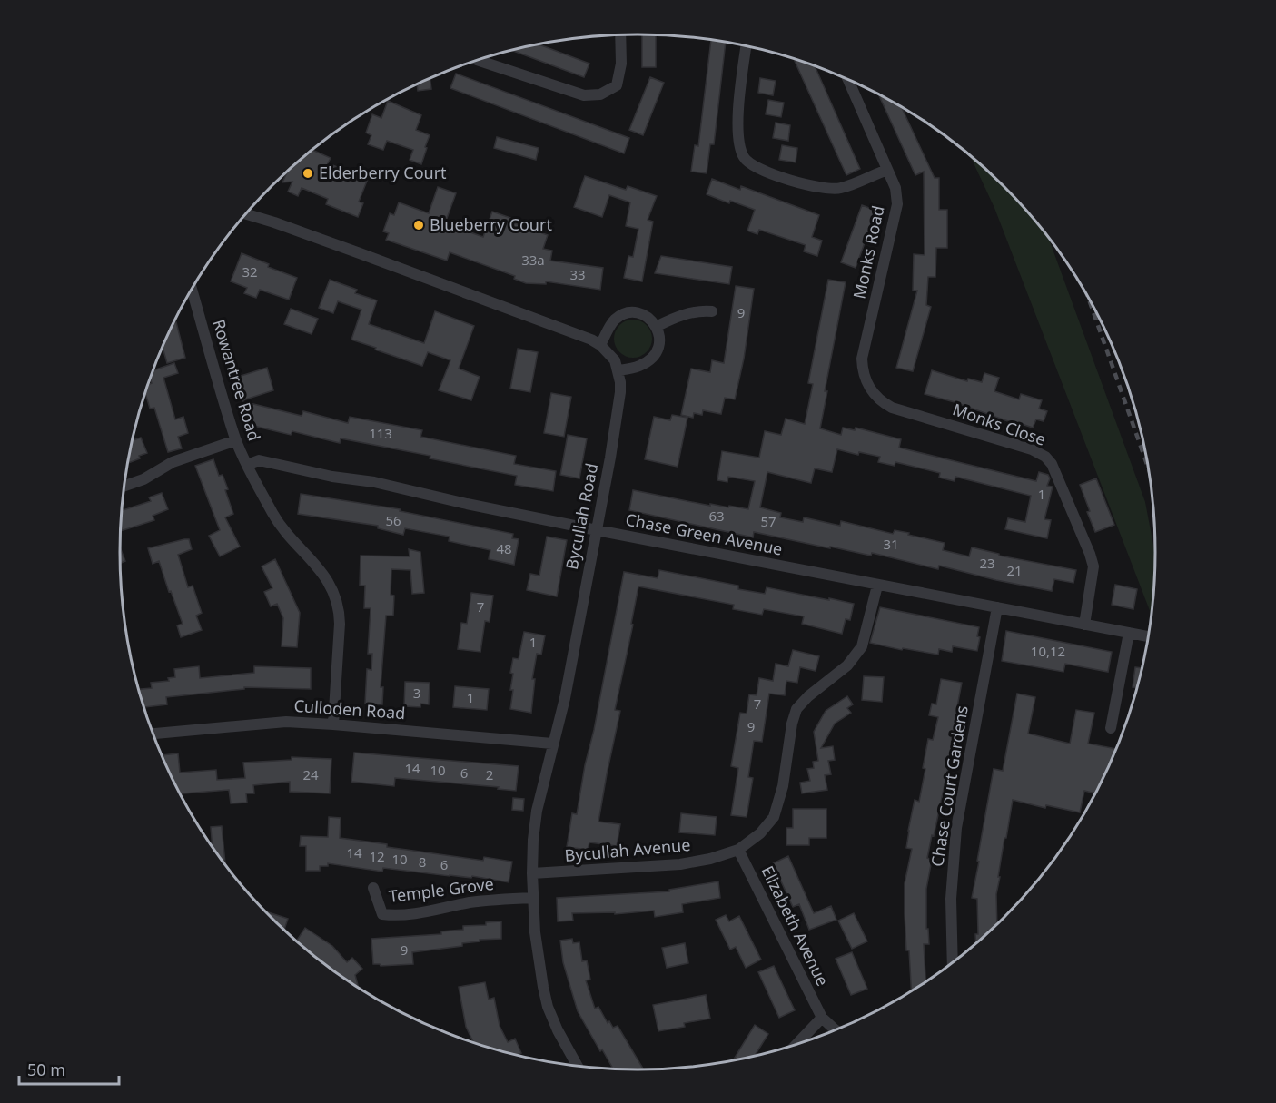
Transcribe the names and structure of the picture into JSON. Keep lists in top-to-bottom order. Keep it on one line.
{"streets":{"street":["Monks Road","Rowantree Road","Monks Close","Bycullah Road","Chase Green Avenue","Culloden Road","Chase Court Gardens","Bycullah Avenue","Temple Grove","Elizabeth Avenue"]},"crossings":[["Monks Road","Monks Close"],["Rowantree Road","Chase Green Avenue"],["Rowantree Road","Culloden Road"],["Monks Close","Chase Green Avenue"],["Bycullah Road","Chase Green Avenue"],["Bycullah Road","Culloden Road"],["Bycullah Road","Bycullah Avenue"],["Bycullah Road","Temple Grove"],["Chase Green Avenue","Chase Court Gardens"],["Chase Green Avenue","Bycullah Avenue"],["Bycullah Avenue","Elizabeth Avenue"]],"places":["Elderberry Court","Blueberry Court"],"house_numbers":["33a","32","33","9","113","1","63","56","57","31","48","23","21","7","1","10,12","3","1","7","9","14","10","6","24","2","14","12","10","8","6","9"],"scale_bar":"50 m"}
